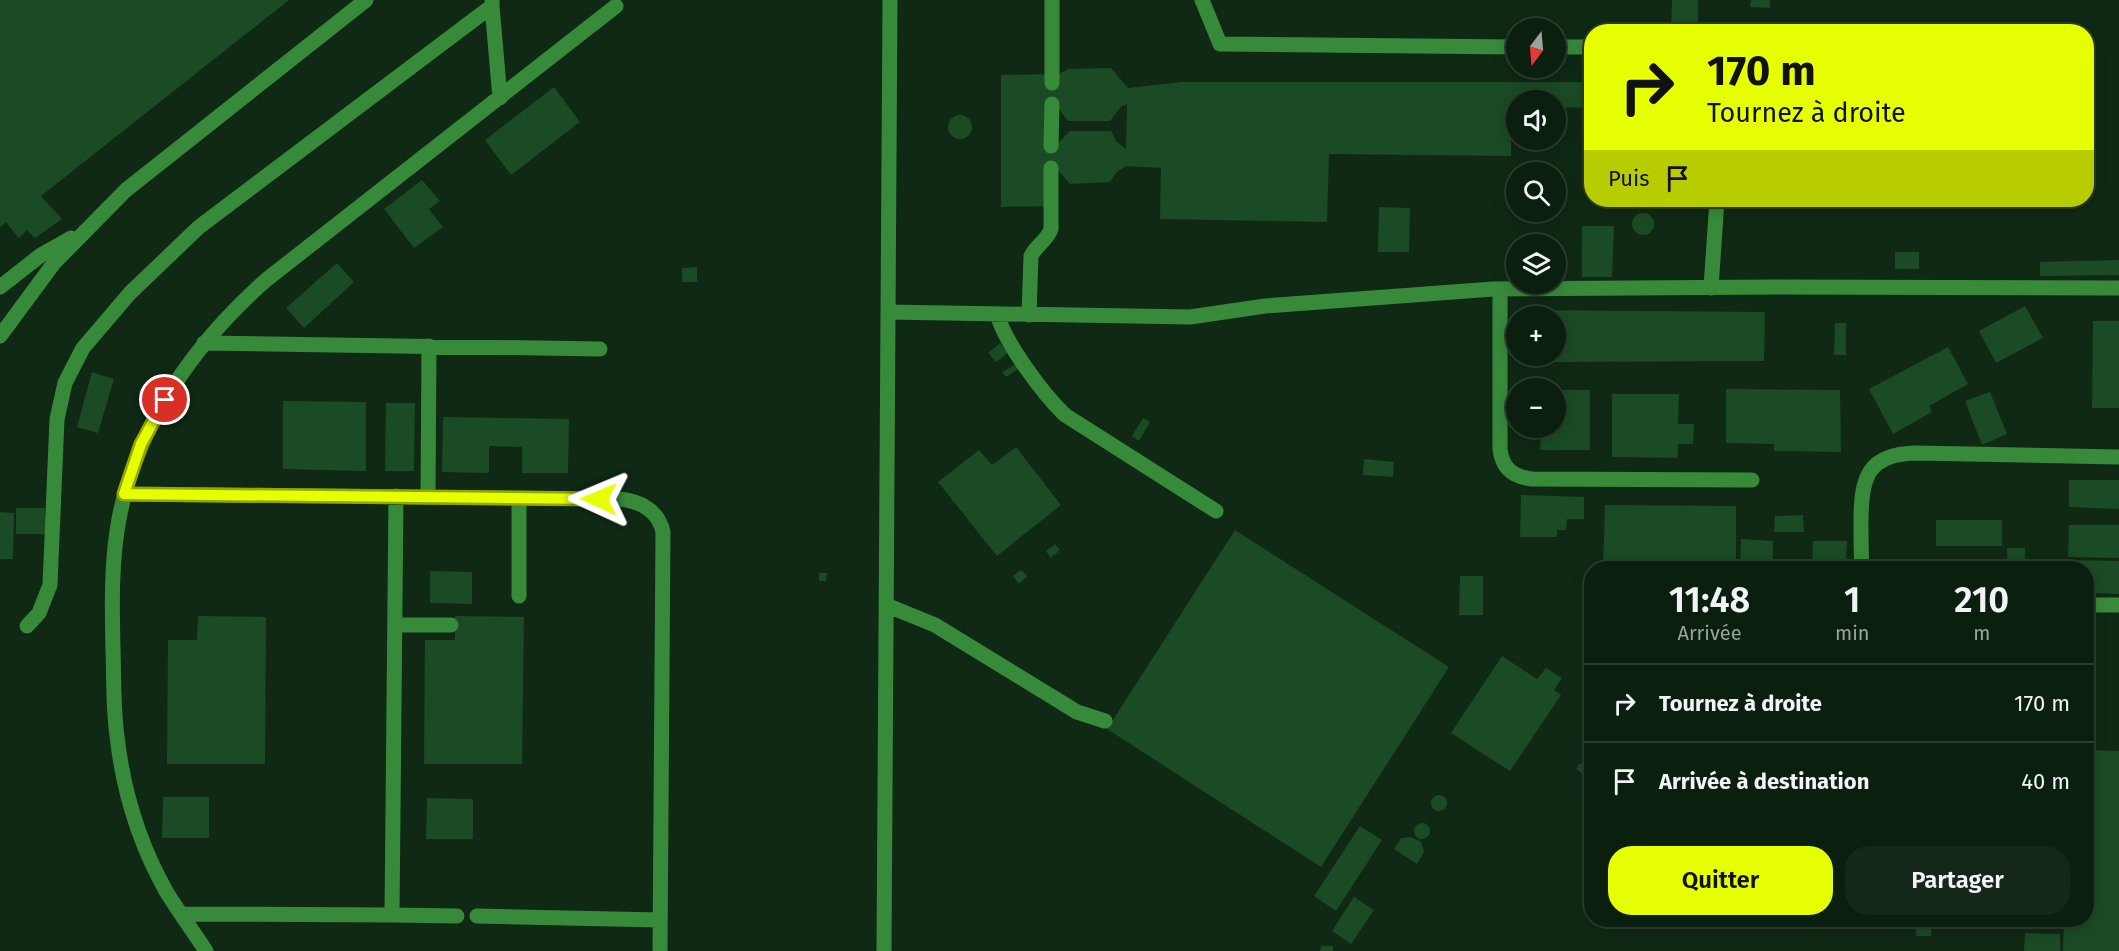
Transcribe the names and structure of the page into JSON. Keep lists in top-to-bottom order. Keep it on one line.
{"north":"bottom","page":{"map_buttons":["+","−"],"turn":["170 m","Tournez à droite"],"then":"Puis","eta":["11:48","Arrivée","1","min","210","m"],"list":[{"name":"Tournez à droite","value":"170 m"},{"name":"Arrivée à destination","value":"40 m"}],"buttons":["Quitter","Partager"]}}
